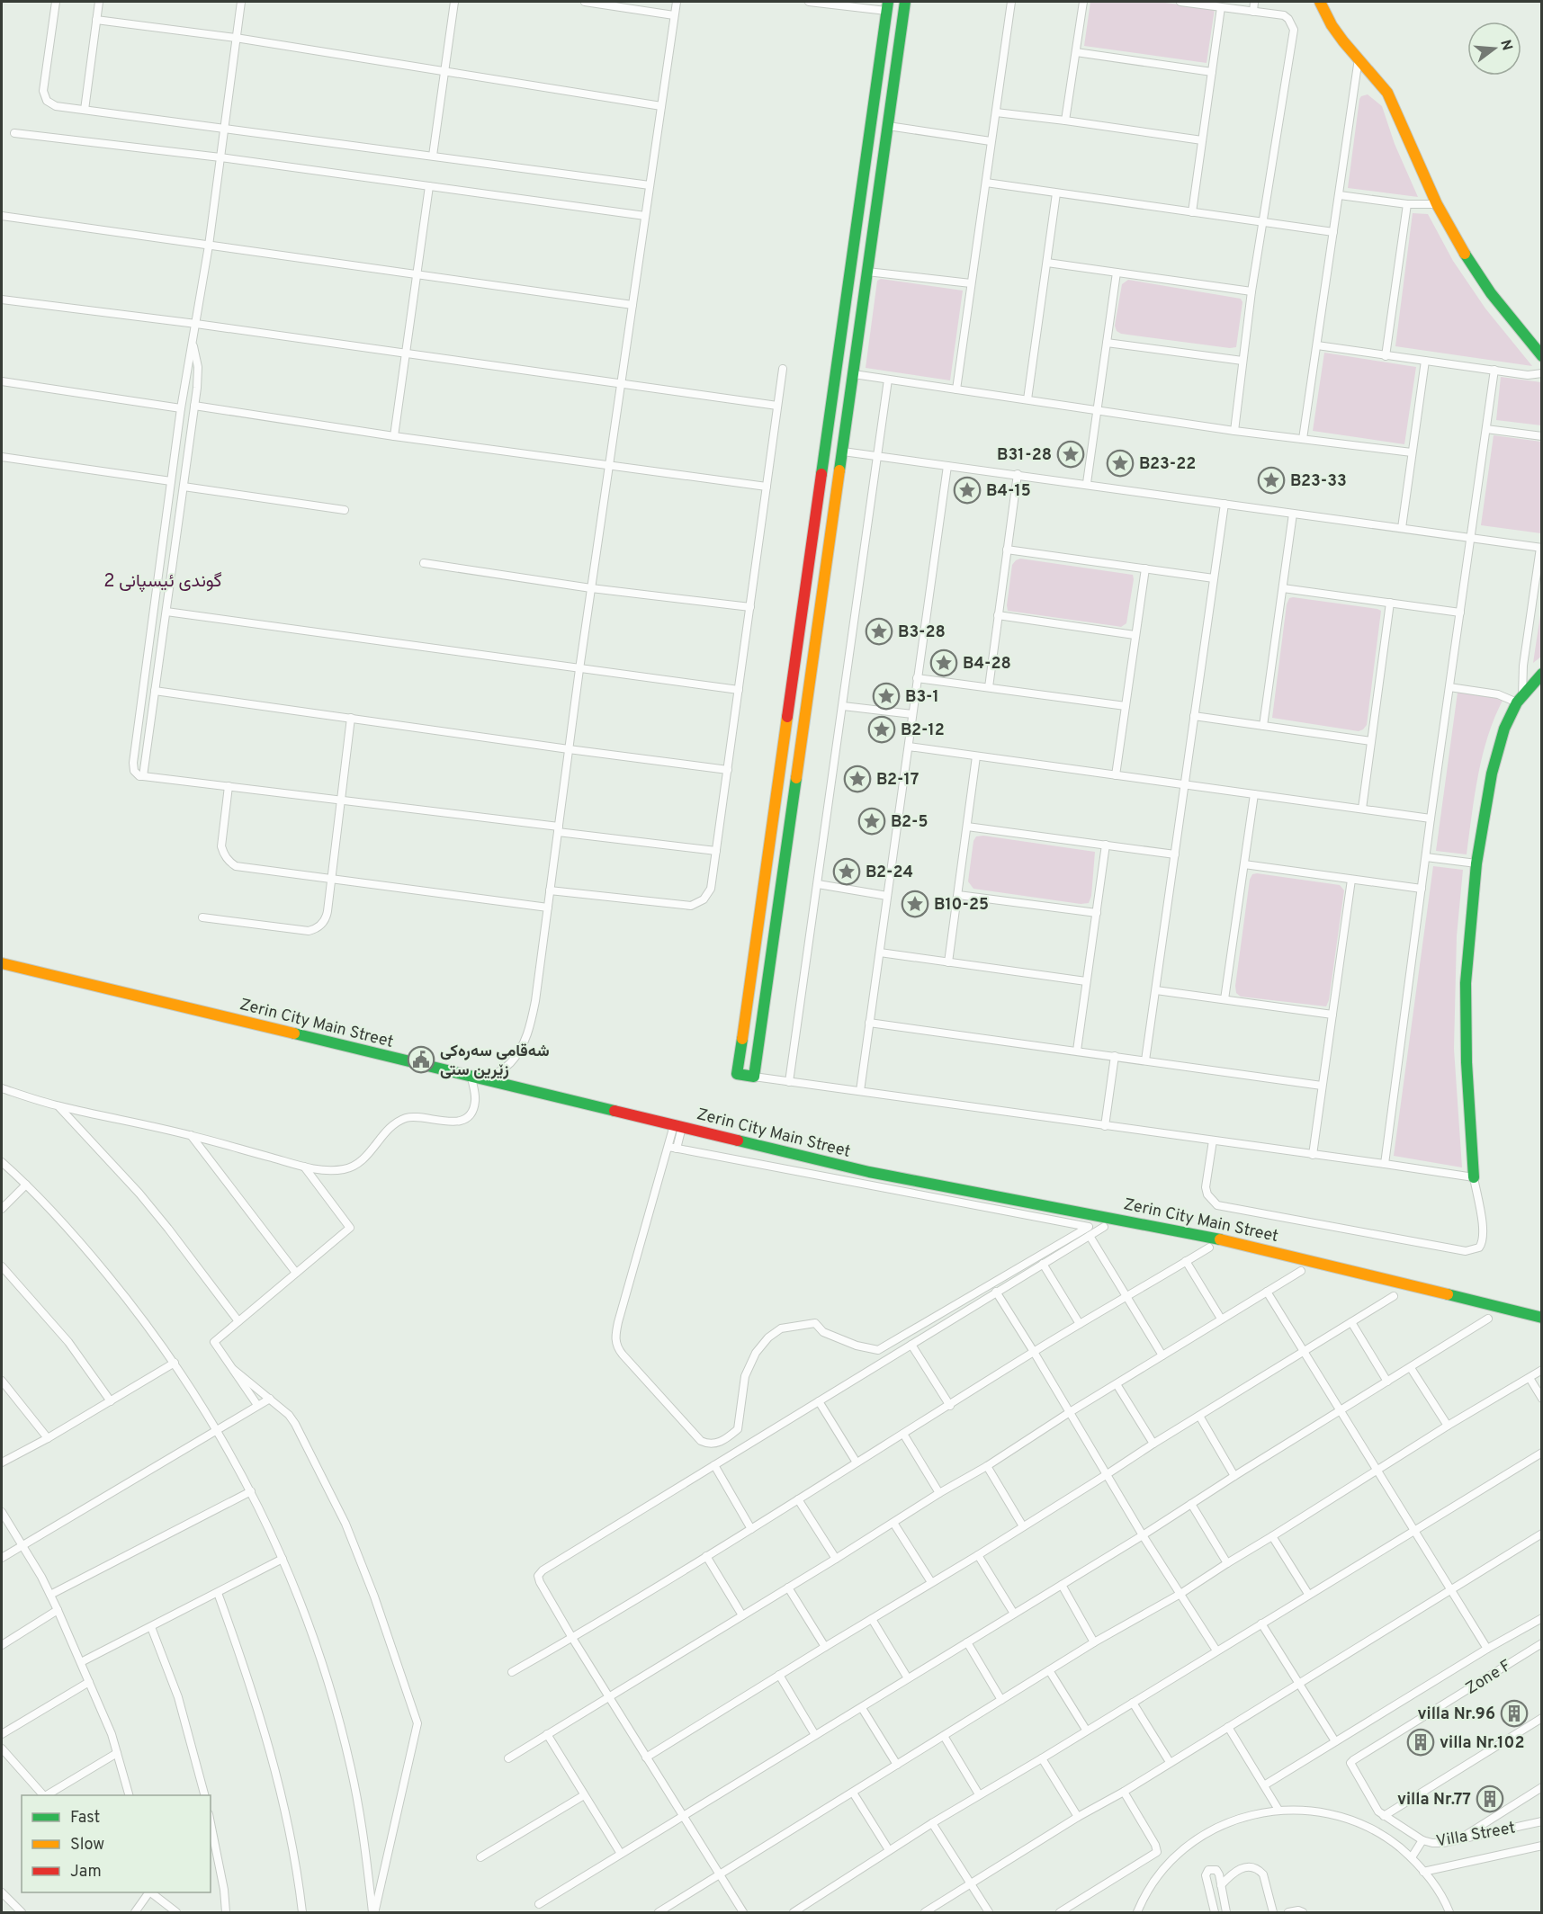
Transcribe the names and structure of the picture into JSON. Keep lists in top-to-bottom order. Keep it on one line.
{"streets":{"street":["Zerin City Main Street","Zone F","Villa Street"]},"crossings":[["Zone F","Villa Street"]],"districts":["گوندی ئیسپانی 2"],"places":{"place":["B31-28","B23-22","B23-33","B4-15","B3-28","B4-28","B3-1","B2-12","B2-17","B2-5","B2-24","B10-25"],"public building":["شەقامی سەرەکی زێرین ستی"],"building":["villa Nr.96","villa Nr.102","villa Nr.77"]},"legend":["Fast","Slow","Jam"],"north":"right"}
